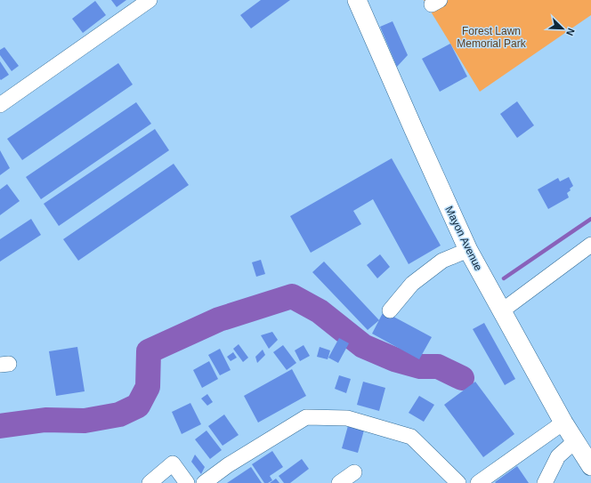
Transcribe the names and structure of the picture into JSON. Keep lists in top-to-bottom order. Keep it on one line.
{"streets":{"main road":["Mayon Avenue"]},"parks":["Forest Lawn Memorial Park"],"north":"bottom right"}
